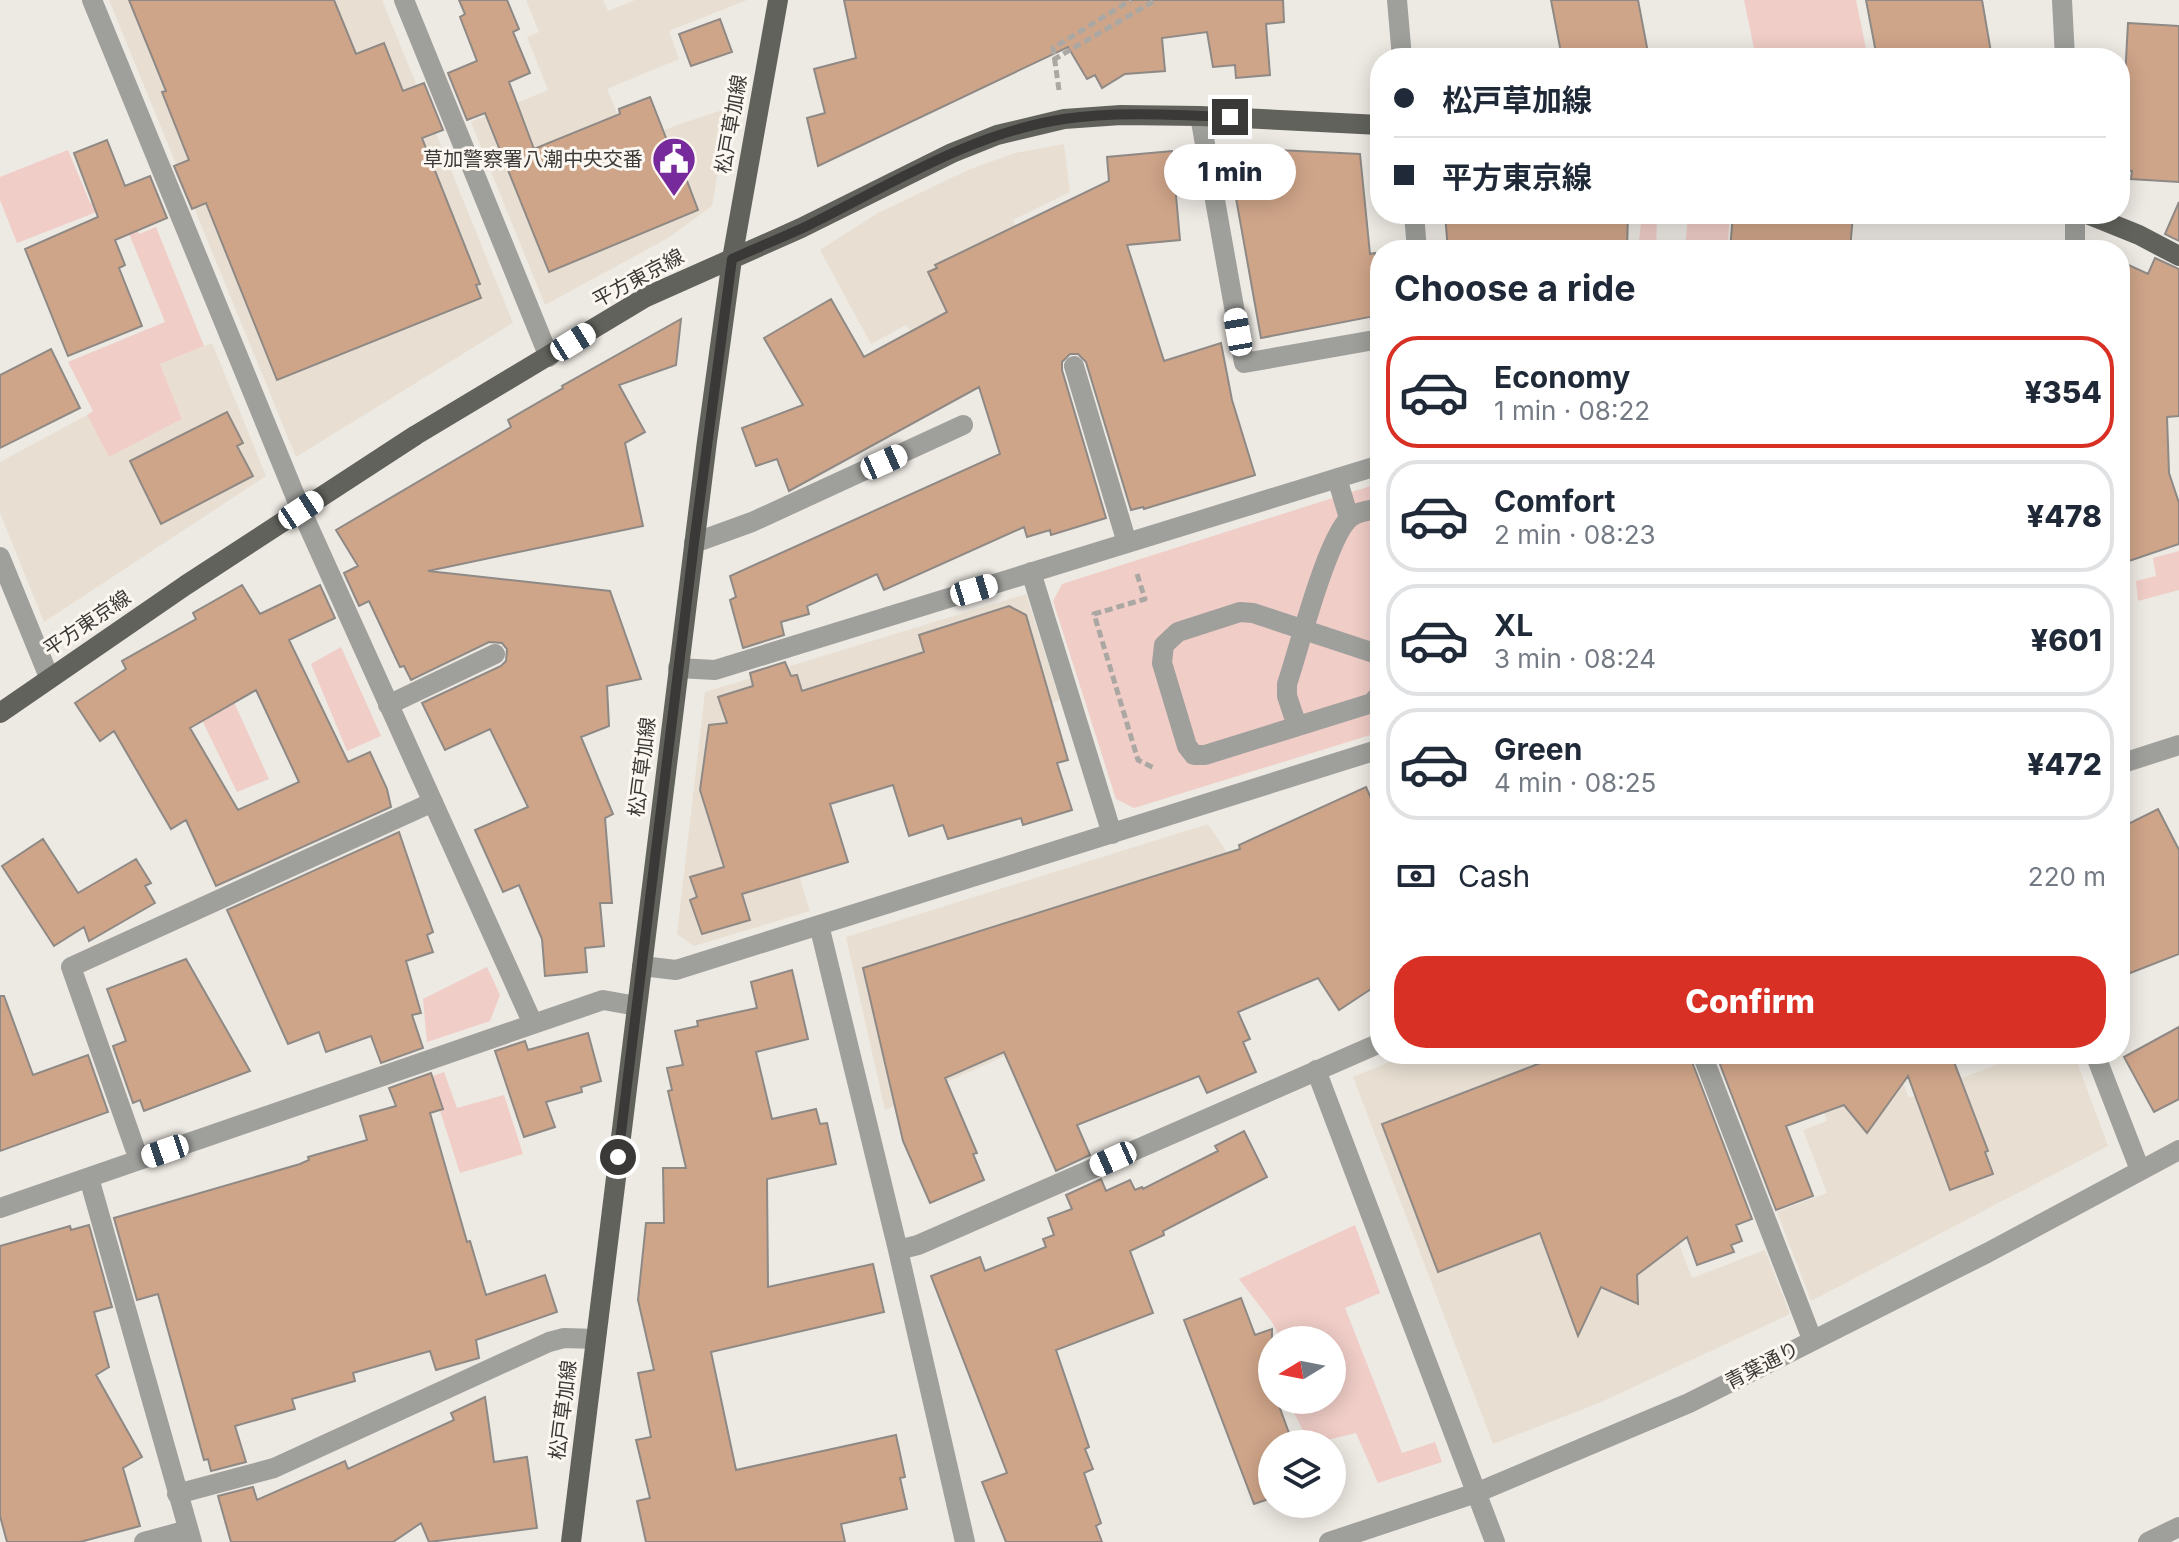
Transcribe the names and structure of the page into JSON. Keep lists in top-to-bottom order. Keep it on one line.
{"streets":{"main road":["松戸草加線","平方東京線"],"street":["青葉通り"]},"crossings":[["松戸草加線","平方東京線"]],"places":{"public building":["草加警察署八潮中央交番"]},"north":"left","page":{"banner":["松戸草加線","平方東京線"],"bubble":"1 min","heading":"Choose a ride","list":[{"name":"Economy","note":"1 min · 08:22","value":"¥354"},{"name":"Comfort","note":"2 min · 08:23","value":"¥478"},{"name":"XL","note":"3 min · 08:24","value":"¥601"},{"name":"Green","note":"4 min · 08:25","value":"¥472"}],"pay":["Cash","220 m"],"buttons":"Confirm"}}
